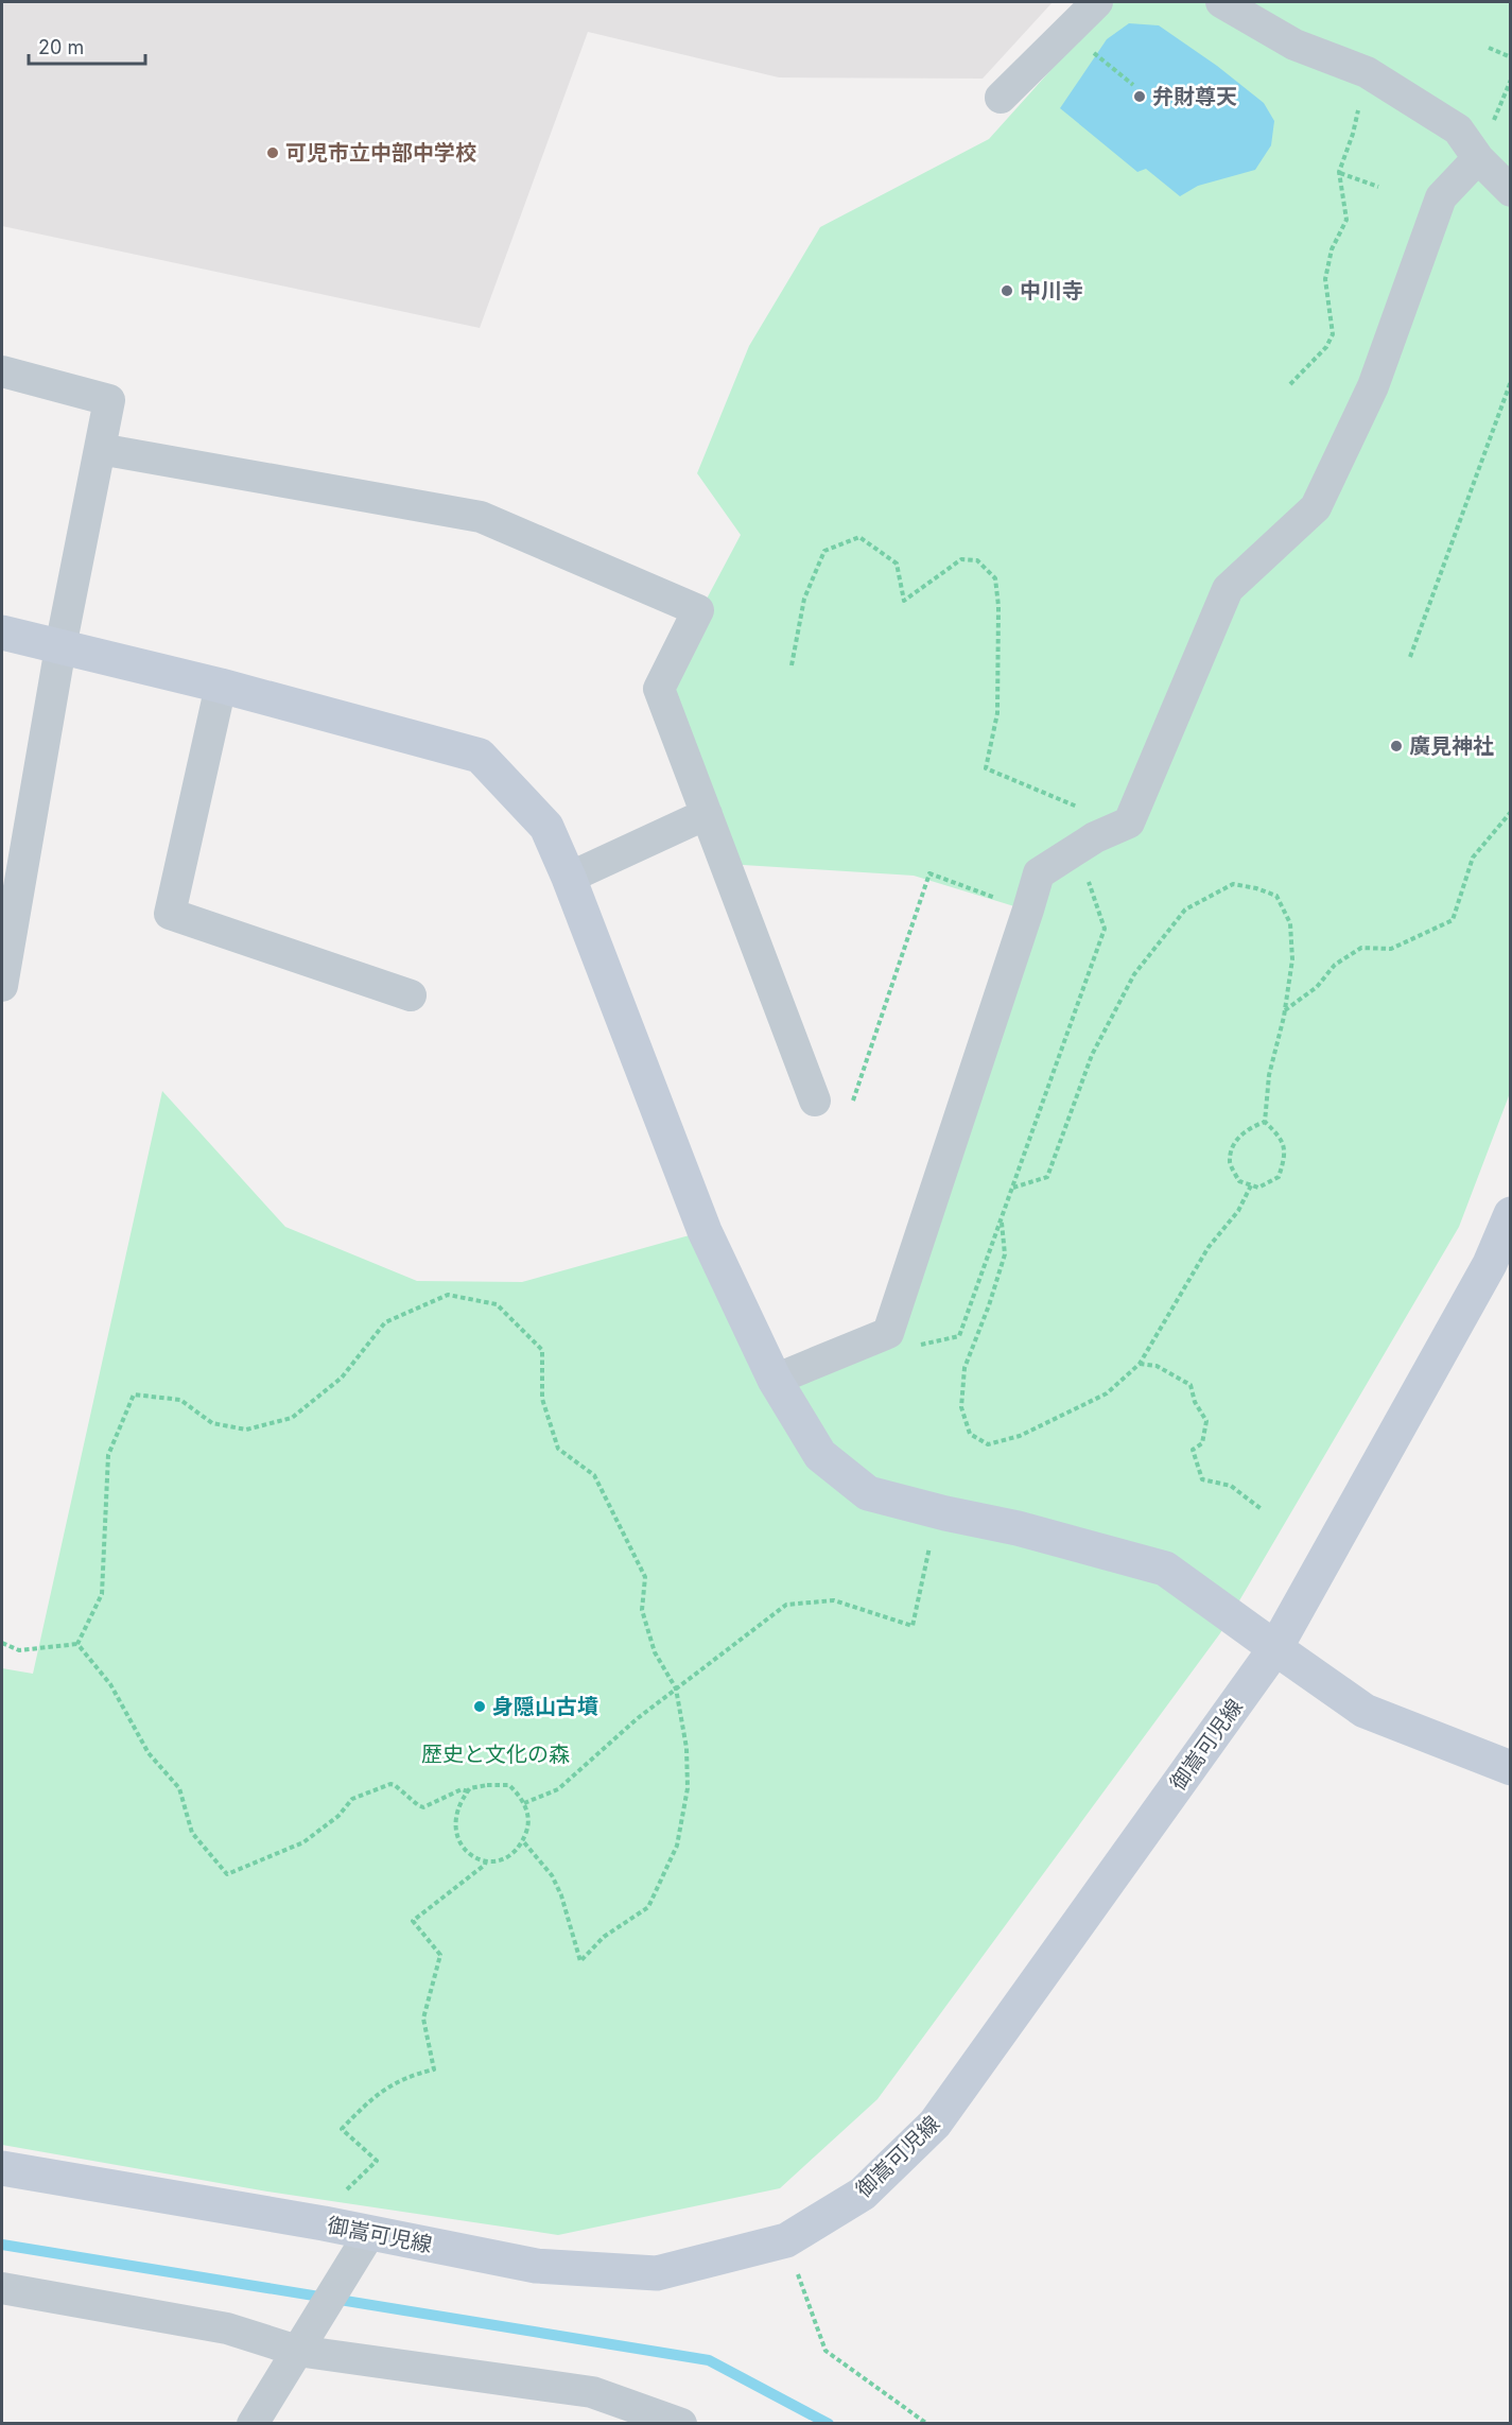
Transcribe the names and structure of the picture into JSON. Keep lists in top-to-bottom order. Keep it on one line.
{"streets":{"street":["御嵩可児線"]},"parks":["歴史と文化の森"],"places":["弁財尊天","可児市立中部中学校","中川寺","廣見神社","身隠山古墳"],"scale_bar":"20 m"}
